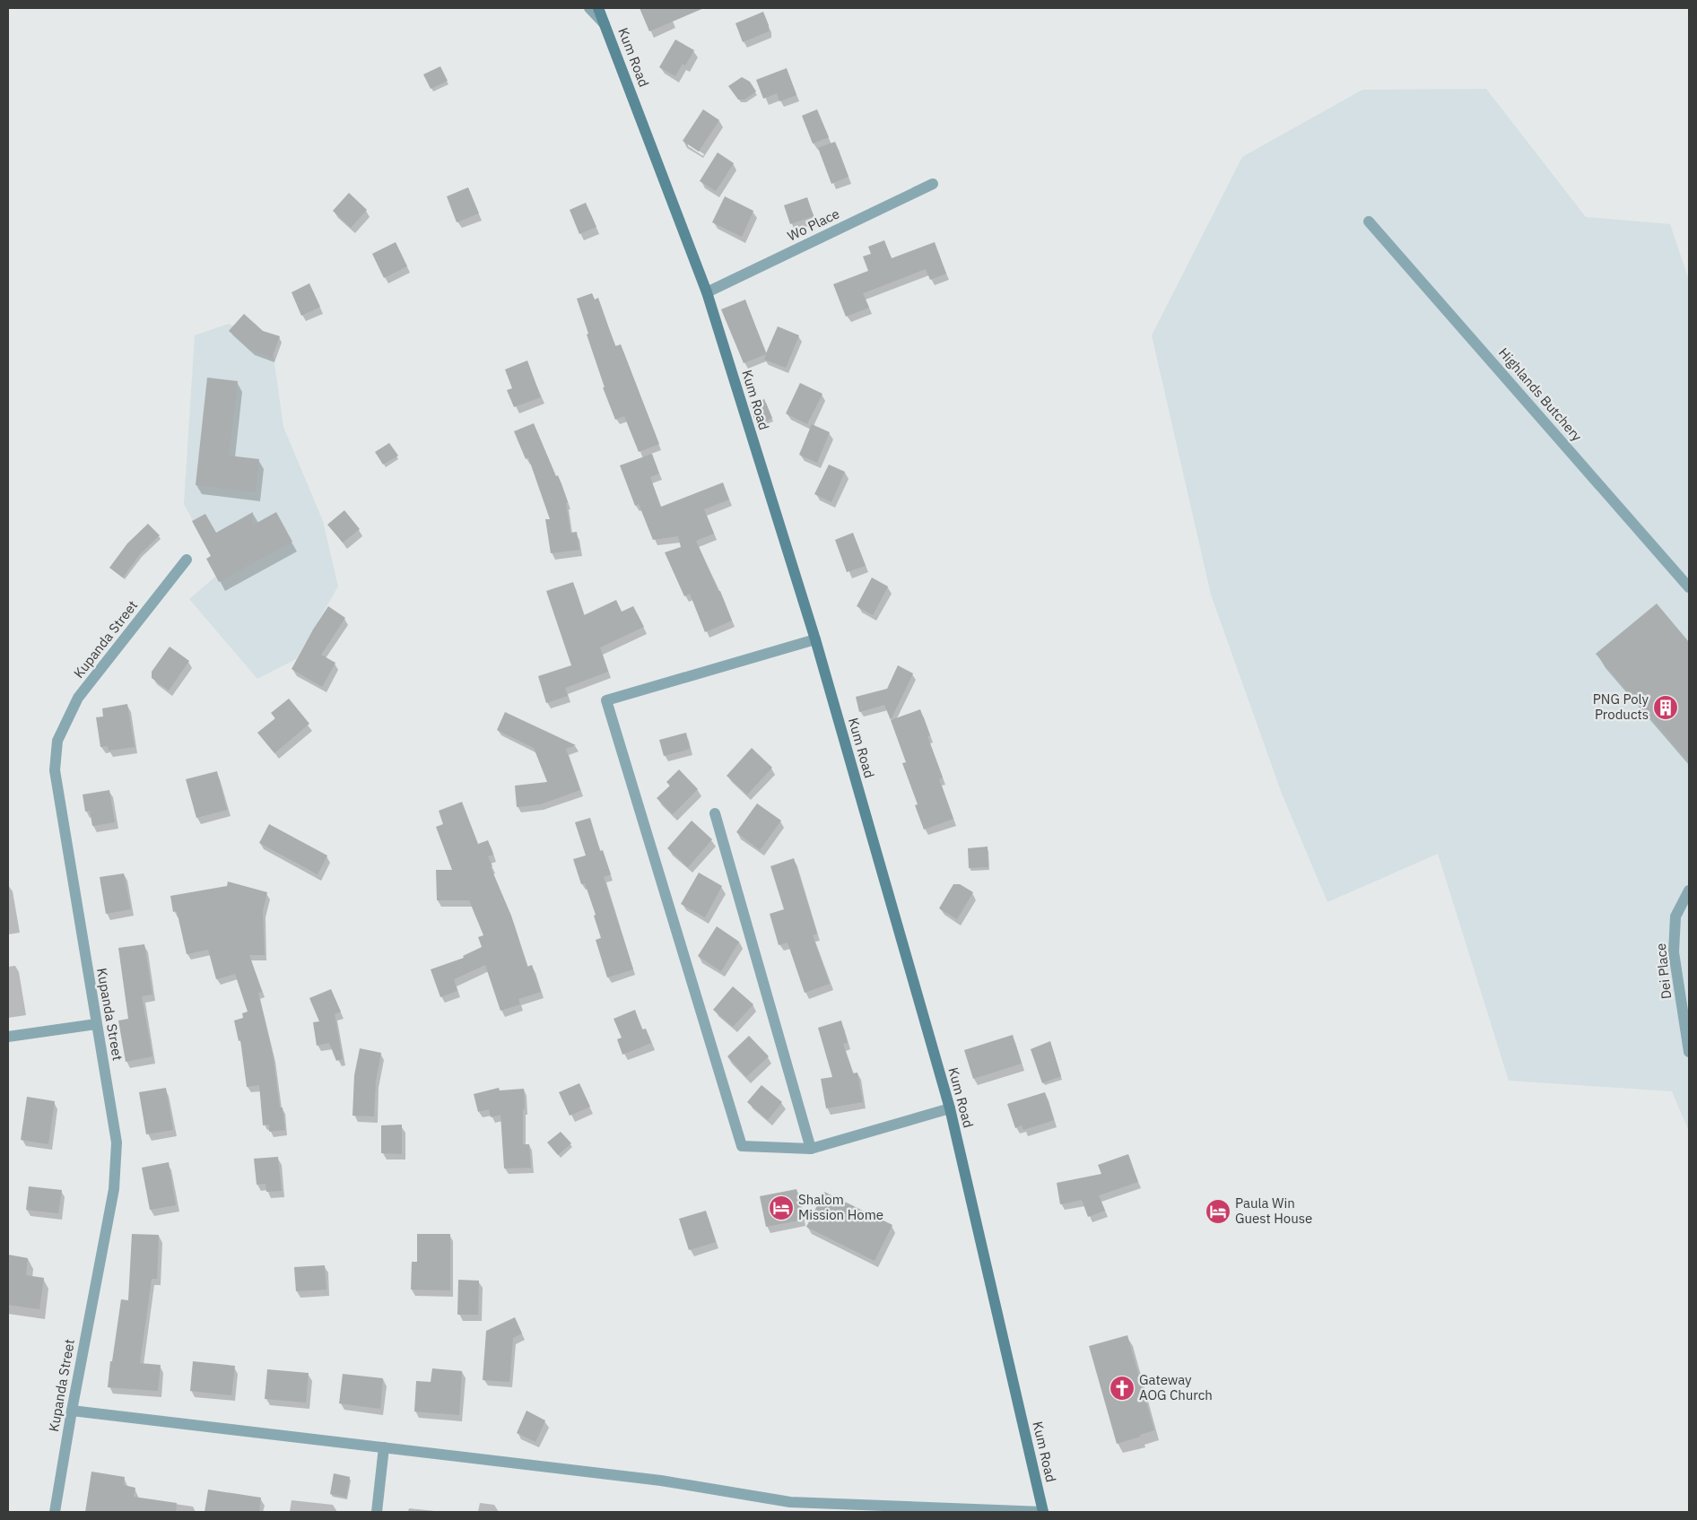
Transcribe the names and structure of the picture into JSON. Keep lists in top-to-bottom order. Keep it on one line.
{"streets":{"street":["Kum Road","Wo Place","Highlands Butchery","Kupanda Street","Dei Place"]},"crossings":[["Kum Road","Wo Place"]],"places":{"building":["PNG Poly Products"],"hotel":["Shalom Mission Home","Paula Win Guest House"],"church":["Gateway AOG Church"]}}
